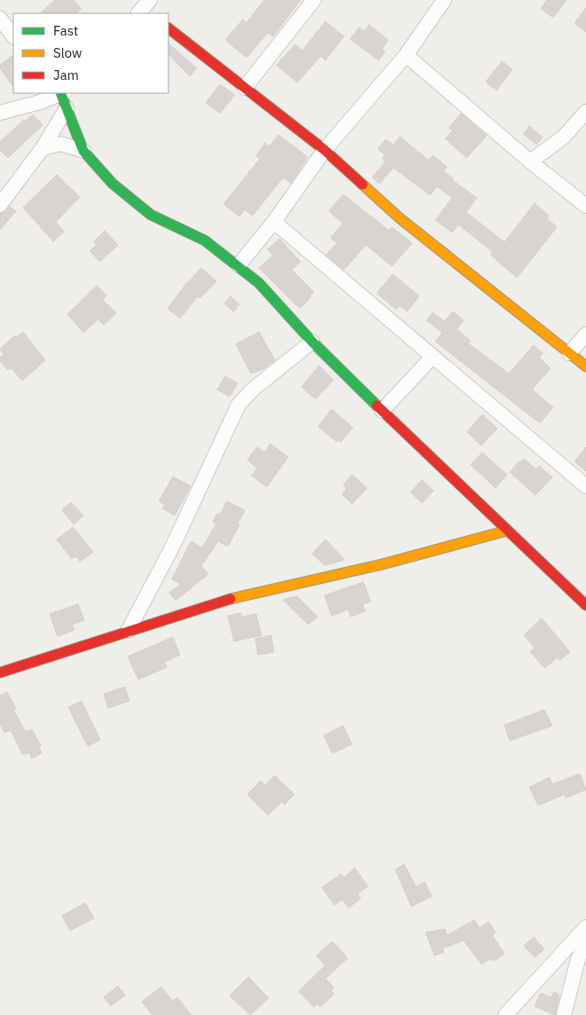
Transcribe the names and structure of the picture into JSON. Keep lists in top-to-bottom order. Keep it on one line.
{"legend":["Fast","Slow","Jam"]}
